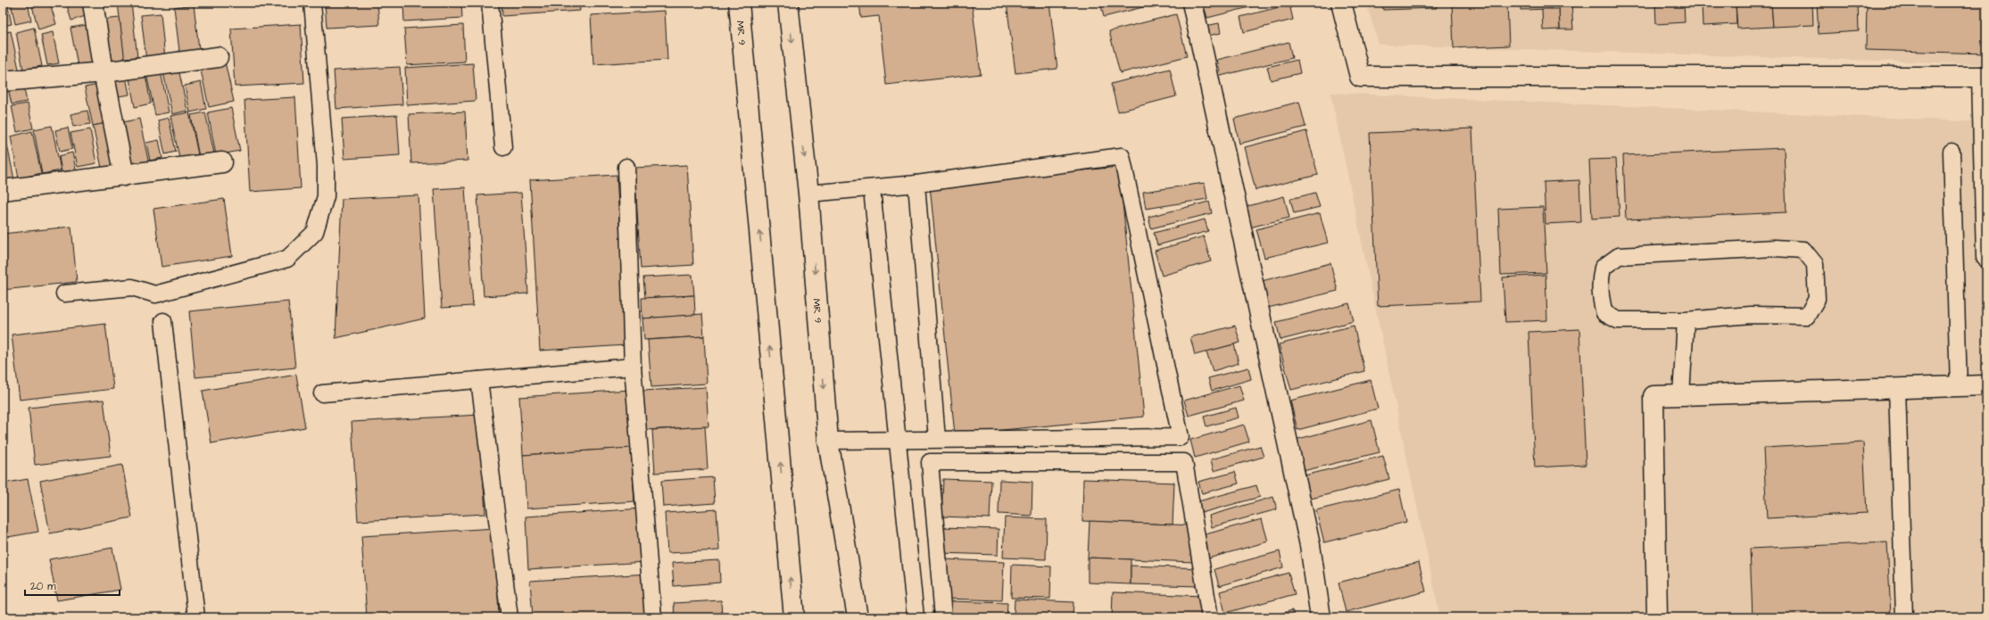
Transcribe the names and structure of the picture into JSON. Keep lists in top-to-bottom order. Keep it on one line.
{"streets":{"street":["MR 9"]},"scale_bar":"20 m"}
